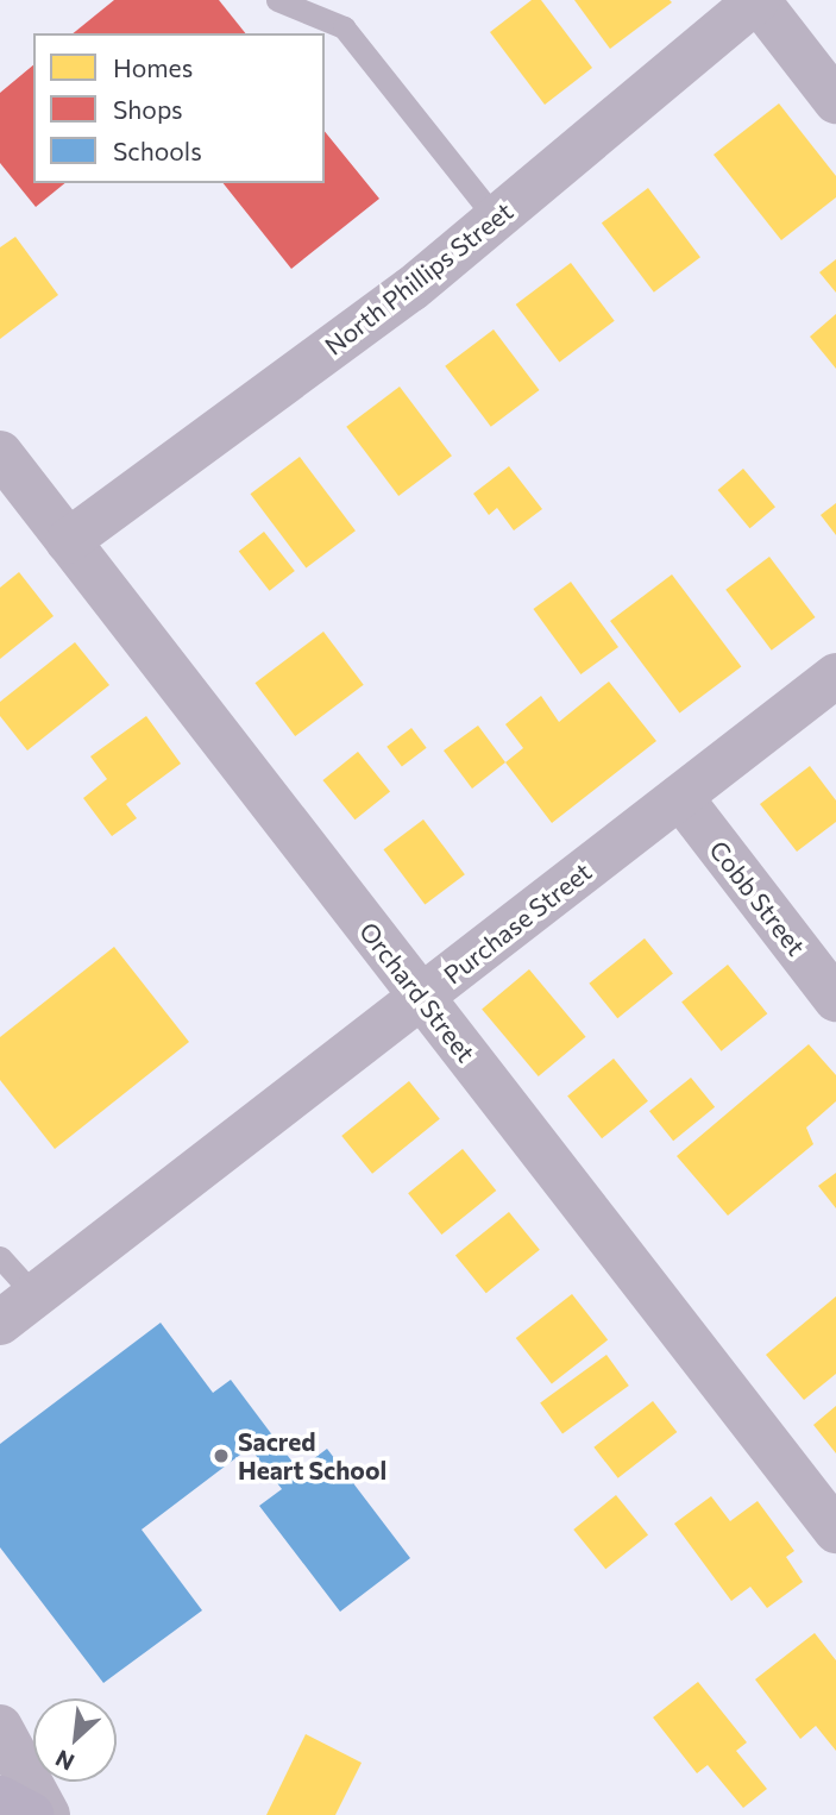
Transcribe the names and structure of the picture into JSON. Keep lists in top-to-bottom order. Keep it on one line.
{"streets":{"street":["North Phillips Street","Cobb Street","Purchase Street","Orchard Street"]},"crossings":[["North Phillips Street","Orchard Street"],["Cobb Street","Purchase Street"],["Purchase Street","Orchard Street"]],"places":["Sacred Heart School"],"legend":["Homes","Shops","Schools"],"north":"bottom left"}
